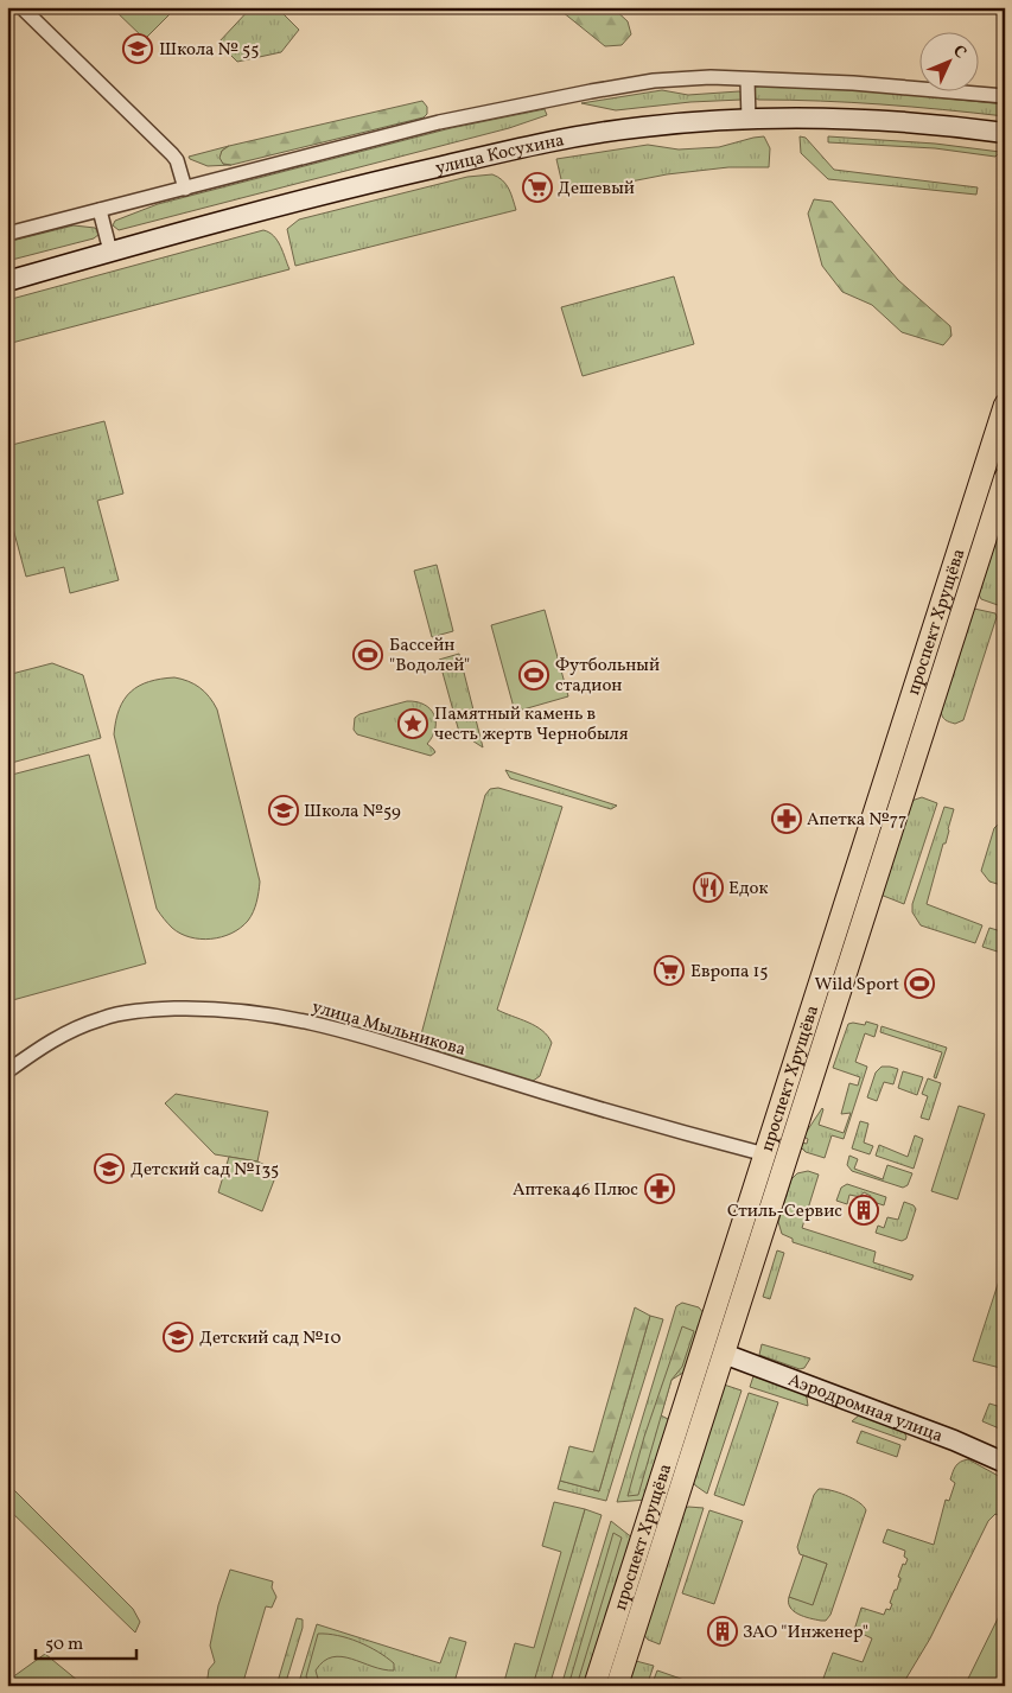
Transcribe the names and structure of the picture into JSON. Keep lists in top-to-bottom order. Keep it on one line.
{"streets":{"main road":["улица Косухина","проспект Хрущёва","Аэродромная улица"],"street":["улица Мыльникова"]},"crossings":[["проспект Хрущёва","улица Мыльникова"],["проспект Хрущёва","Аэродромная улица"]],"places":{"school or university":["Школа № 55","Школа №59","Детский сад №135","Детский сад №10"],"supermarket":["Дешевый","Европа 15"],"sports":["Бассейн \"Водолей\"","Футбольный стадион","Wild Sport"],"place":["Памятный камень в честь жертв Чернобыля"],"pharmacy":["Апетка №77","Аптека46 Плюс"],"restaurant":["Едок"],"building":["Стиль-Сервис","ЗАО \"Инженер\""]},"scale_bar":"50 m","north":"top right"}
